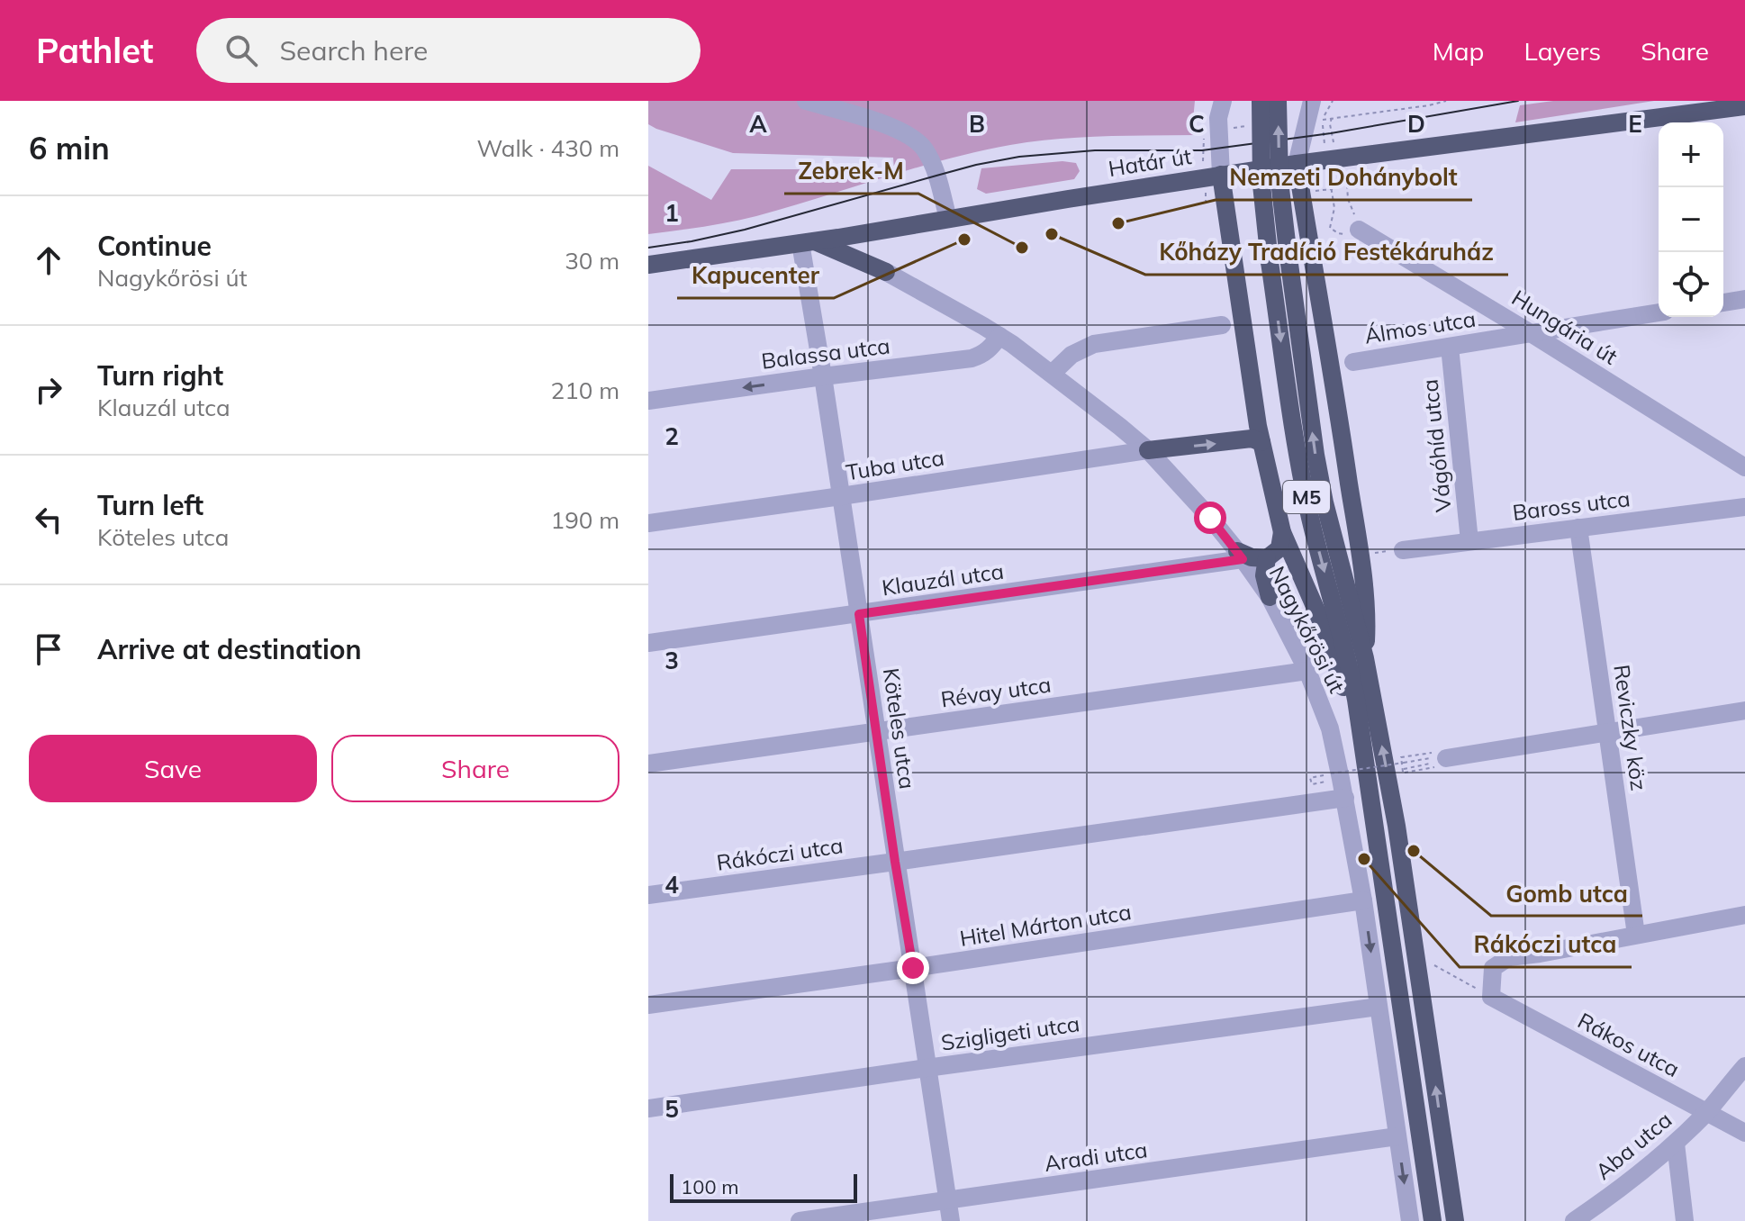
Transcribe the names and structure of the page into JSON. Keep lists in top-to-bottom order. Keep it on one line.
{"streets":{"main road":["Határ út","M5","Nagykőrösi út"],"street":["Álmos utca","Hungária út","Balassa utca","Vágóhíd utca","Tuba utca","Baross utca","Klauzál utca","Révay utca","Reviczky köz","Köteles utca","Rákóczi utca","Hitel Márton utca","Szigligeti utca","Rákos utca","Aba utca","Aradi utca"]},"crossings":[["Határ út","Köteles utca"],["Álmos utca","Hungária út"],["Álmos utca","Vágóhíd utca"],["Balassa utca","Nagykőrösi út"],["Balassa utca","Köteles utca"],["Vágóhíd utca","Baross utca"],["Tuba utca","Nagykőrösi út"],["Tuba utca","Köteles utca"],["Baross utca","Reviczky köz"],["Klauzál utca","Nagykőrösi út"],["Klauzál utca","Köteles utca"],["Nagykőrösi út","Révay utca"],["Nagykőrösi út","Rákóczi utca"],["Nagykőrösi út","Hitel Márton utca"],["Nagykőrösi út","Szigligeti utca"],["Nagykőrösi út","Aradi utca"],["Révay utca","Köteles utca"],["Köteles utca","Rákóczi utca"],["Köteles utca","Hitel Márton utca"],["Köteles utca","Szigligeti utca"],["Köteles utca","Aradi utca"],["Rákos utca","Aba utca"]],"one_way":["Balassa utca"],"places":["Nemzeti Dohánybolt","Kőházy Tradíció Festékáruház","Kapucenter","Zebrek-M","Gomb utca","Rákóczi utca"],"scale_bar":"100 m","page":{"header":"Pathlet","search":"Search here","nav":["Map","Layers","Share"],"heading":["6 min","Walk · 430 m"],"map_buttons":["+","−"],"list":[["Continue","Nagykőrösi út","30 m"],["Turn right","Klauzál utca","210 m"],["Turn left","Köteles utca","190 m"],"Arrive at destination"],"buttons":["Save","Share"],"scale":"100 m"},"grid":{"columns":["A","B","C","D","E"],"rows":["1","2","3","4","5"]}}
